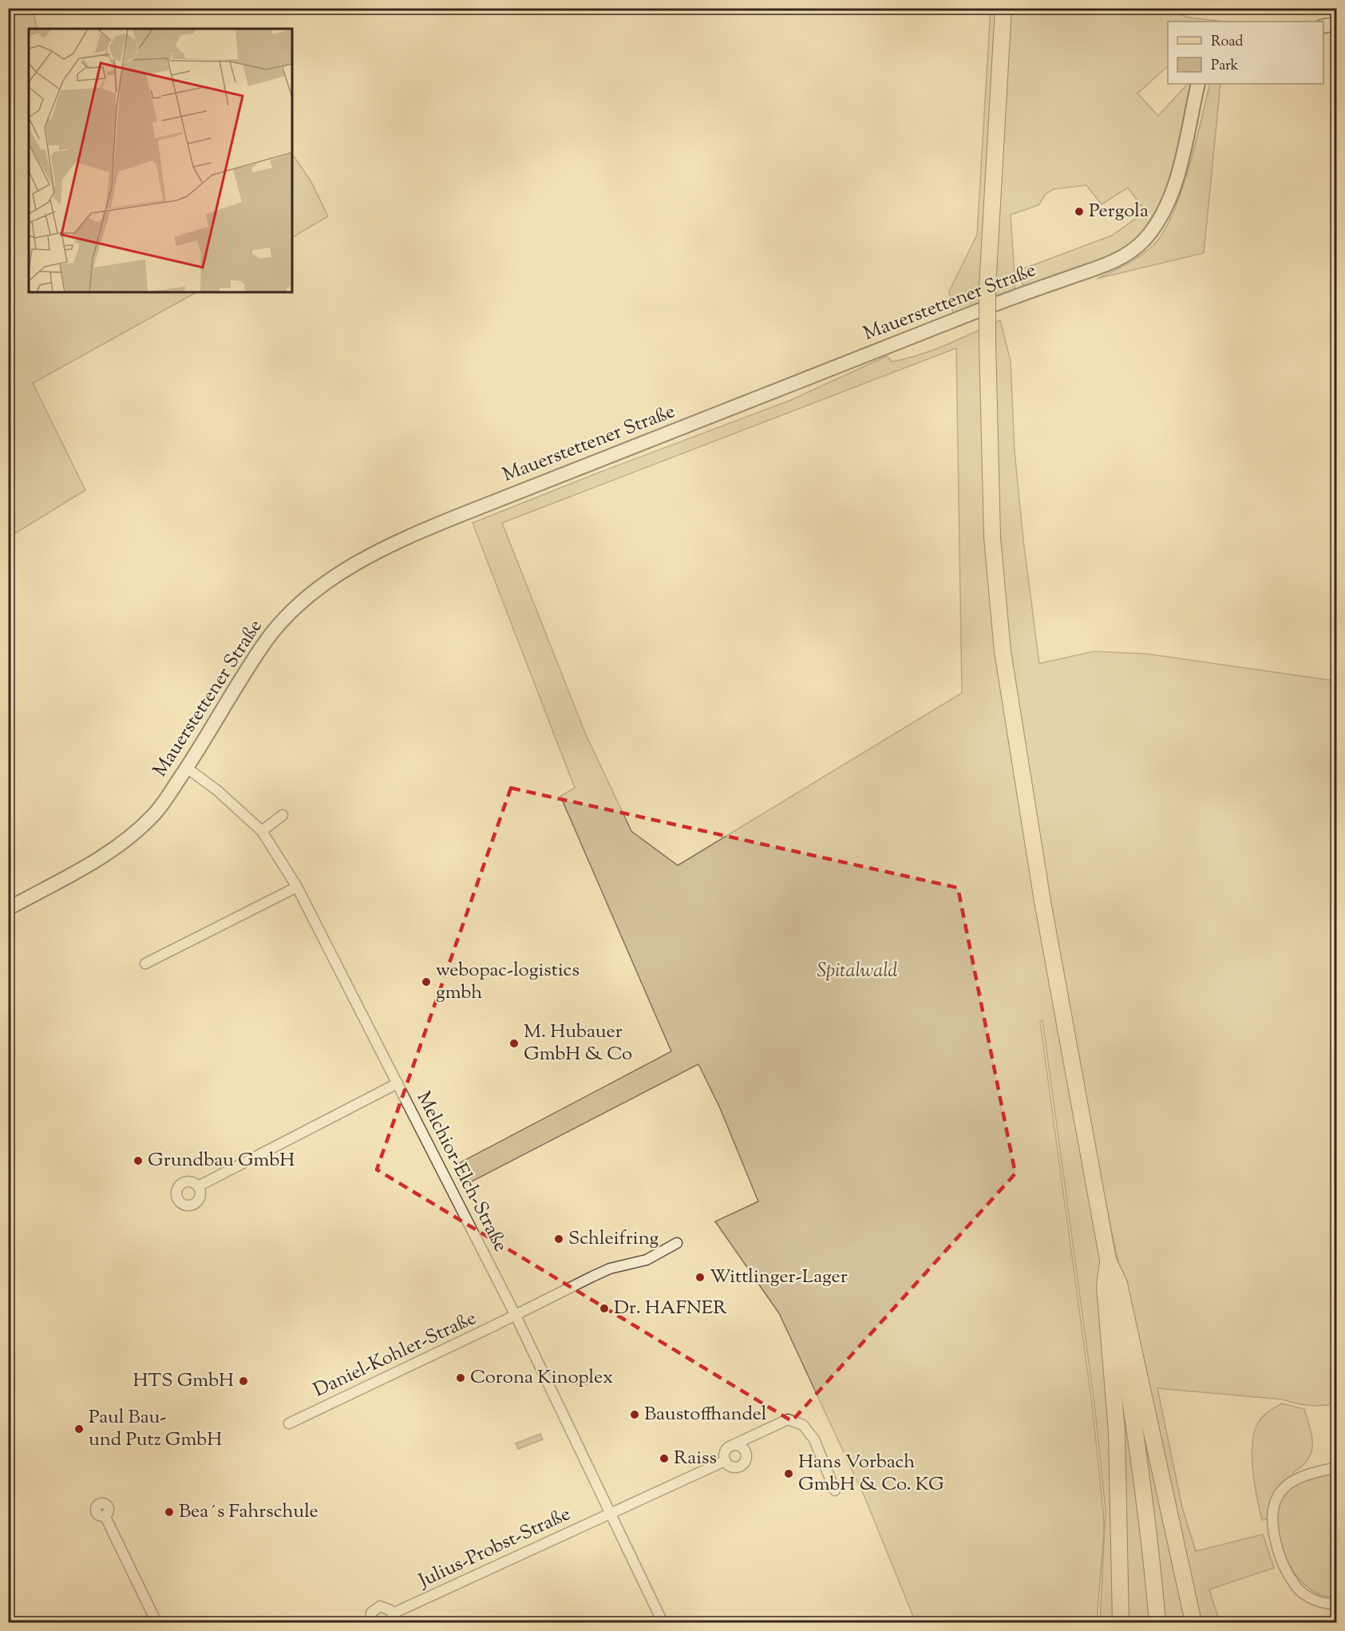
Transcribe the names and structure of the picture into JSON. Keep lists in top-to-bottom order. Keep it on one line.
{"streets":{"main road":["Mauerstettener Straße"],"street":["Melchior-Elch-Straße","Daniel-Kohler-Straße","Julius-Probst-Straße"]},"crossings":[["Mauerstettener Straße","Melchior-Elch-Straße"],["Melchior-Elch-Straße","Daniel-Kohler-Straße"],["Melchior-Elch-Straße","Julius-Probst-Straße"]],"parks":["Spitalwald"],"places":["Pergola","webopac-logistics gmbh","M. Hubauer GmbH & Co","Grundbau GmbH","Schleifring","Wittlinger-Lager","Dr. HAFNER","Corona Kinoplex","HTS GmbH","Baustoffhandel","Paul Bau- und Putz GmbH","Raiss","Hans Vorbach GmbH & Co. KG","Bea´s Fahrschule"],"legend":["Road","Park"]}
